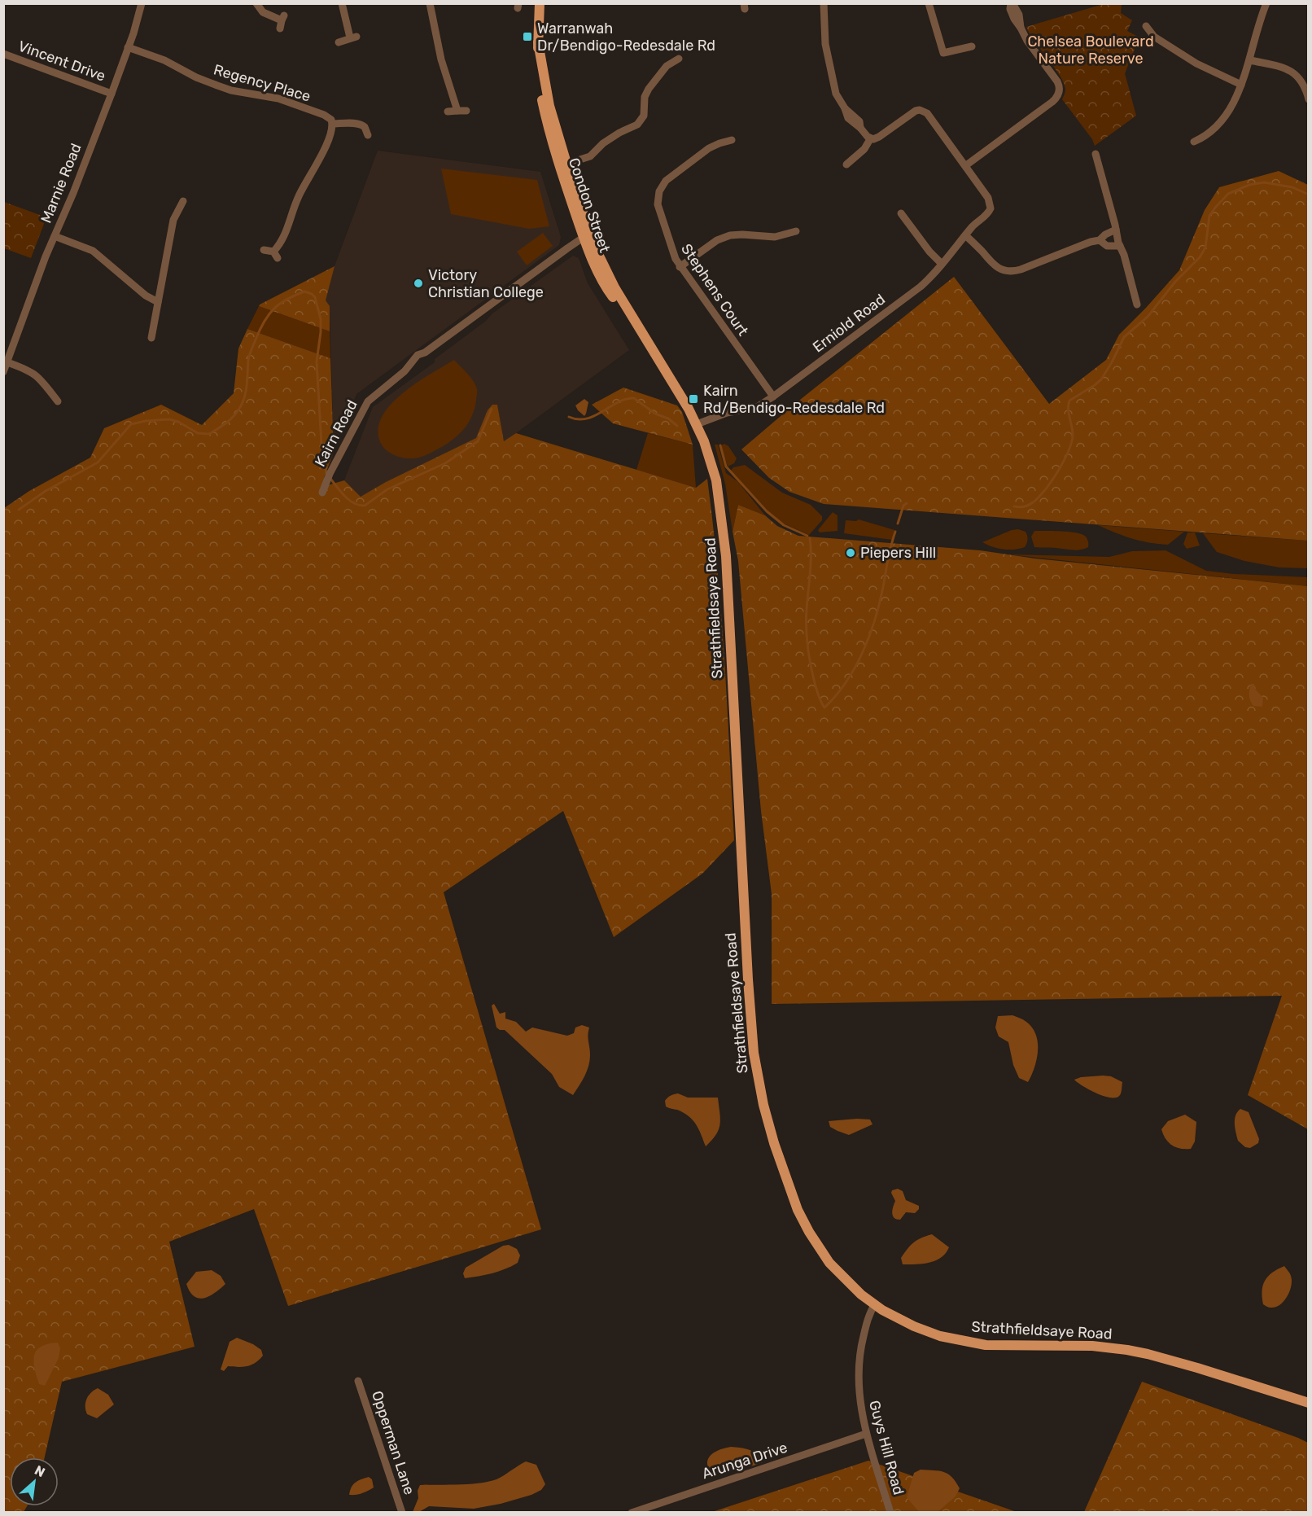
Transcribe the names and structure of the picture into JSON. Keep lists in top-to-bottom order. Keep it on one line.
{"streets":{"main road":["Condon Street","Strathfieldsaye Road"],"street":["Vincent Drive","Regency Place","Marnie Road","Stephens Court","Erniold Road","Kairn Road","Opperman Lane","Guys Hill Road","Arunga Drive"]},"crossings":[["Vincent Drive","Marnie Road"],["Regency Place","Marnie Road"],["Condon Street","Erniold Road"],["Condon Street","Kairn Road"],["Condon Street","Strathfieldsaye Road"],["Stephens Court","Erniold Road"],["Erniold Road","Strathfieldsaye Road"],["Strathfieldsaye Road","Guys Hill Road"],["Guys Hill Road","Arunga Drive"]],"parks":["Chelsea Boulevard Nature Reserve"],"places":{"transit":["Warranwah Dr/Bendigo-Redesdale Rd","Kairn Rd/Bendigo-Redesdale Rd"],"other":["Victory Christian College","Piepers Hill"]},"north":"top right"}
